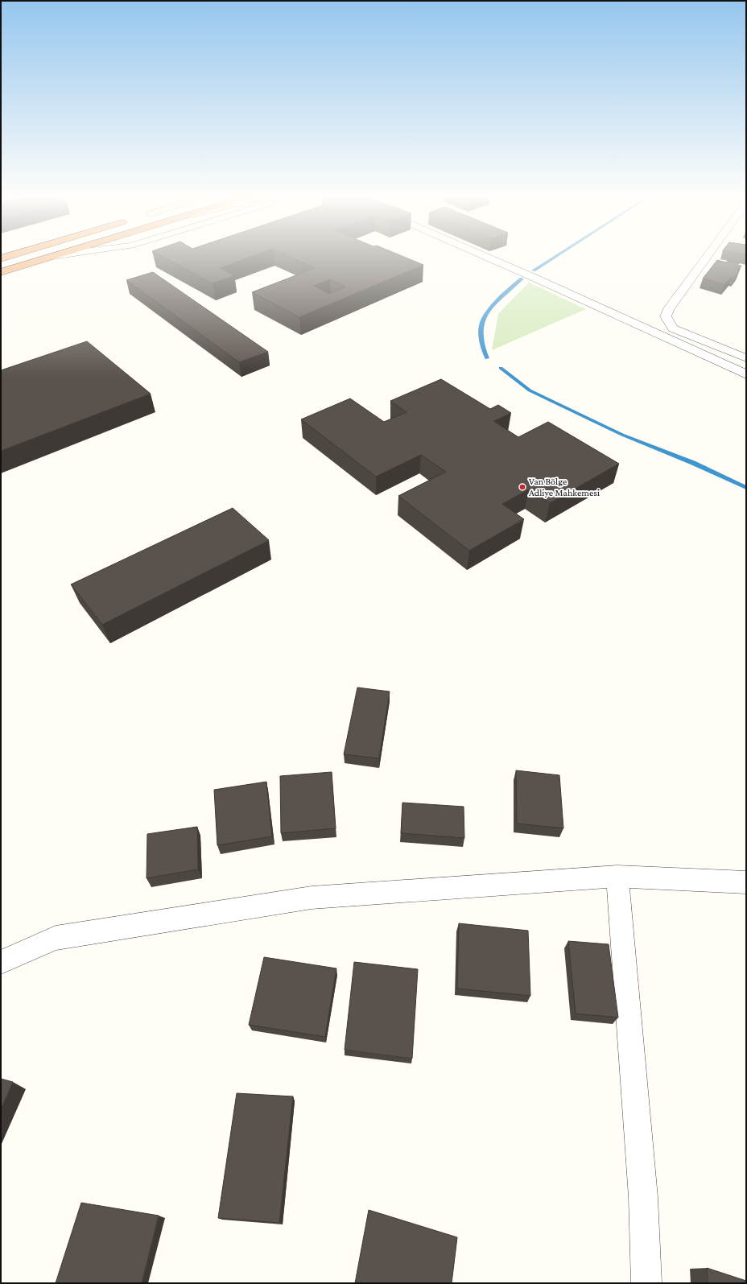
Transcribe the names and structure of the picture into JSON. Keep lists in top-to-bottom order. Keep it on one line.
{"places":["Van Bölge Adliye Mahkemesi"]}
